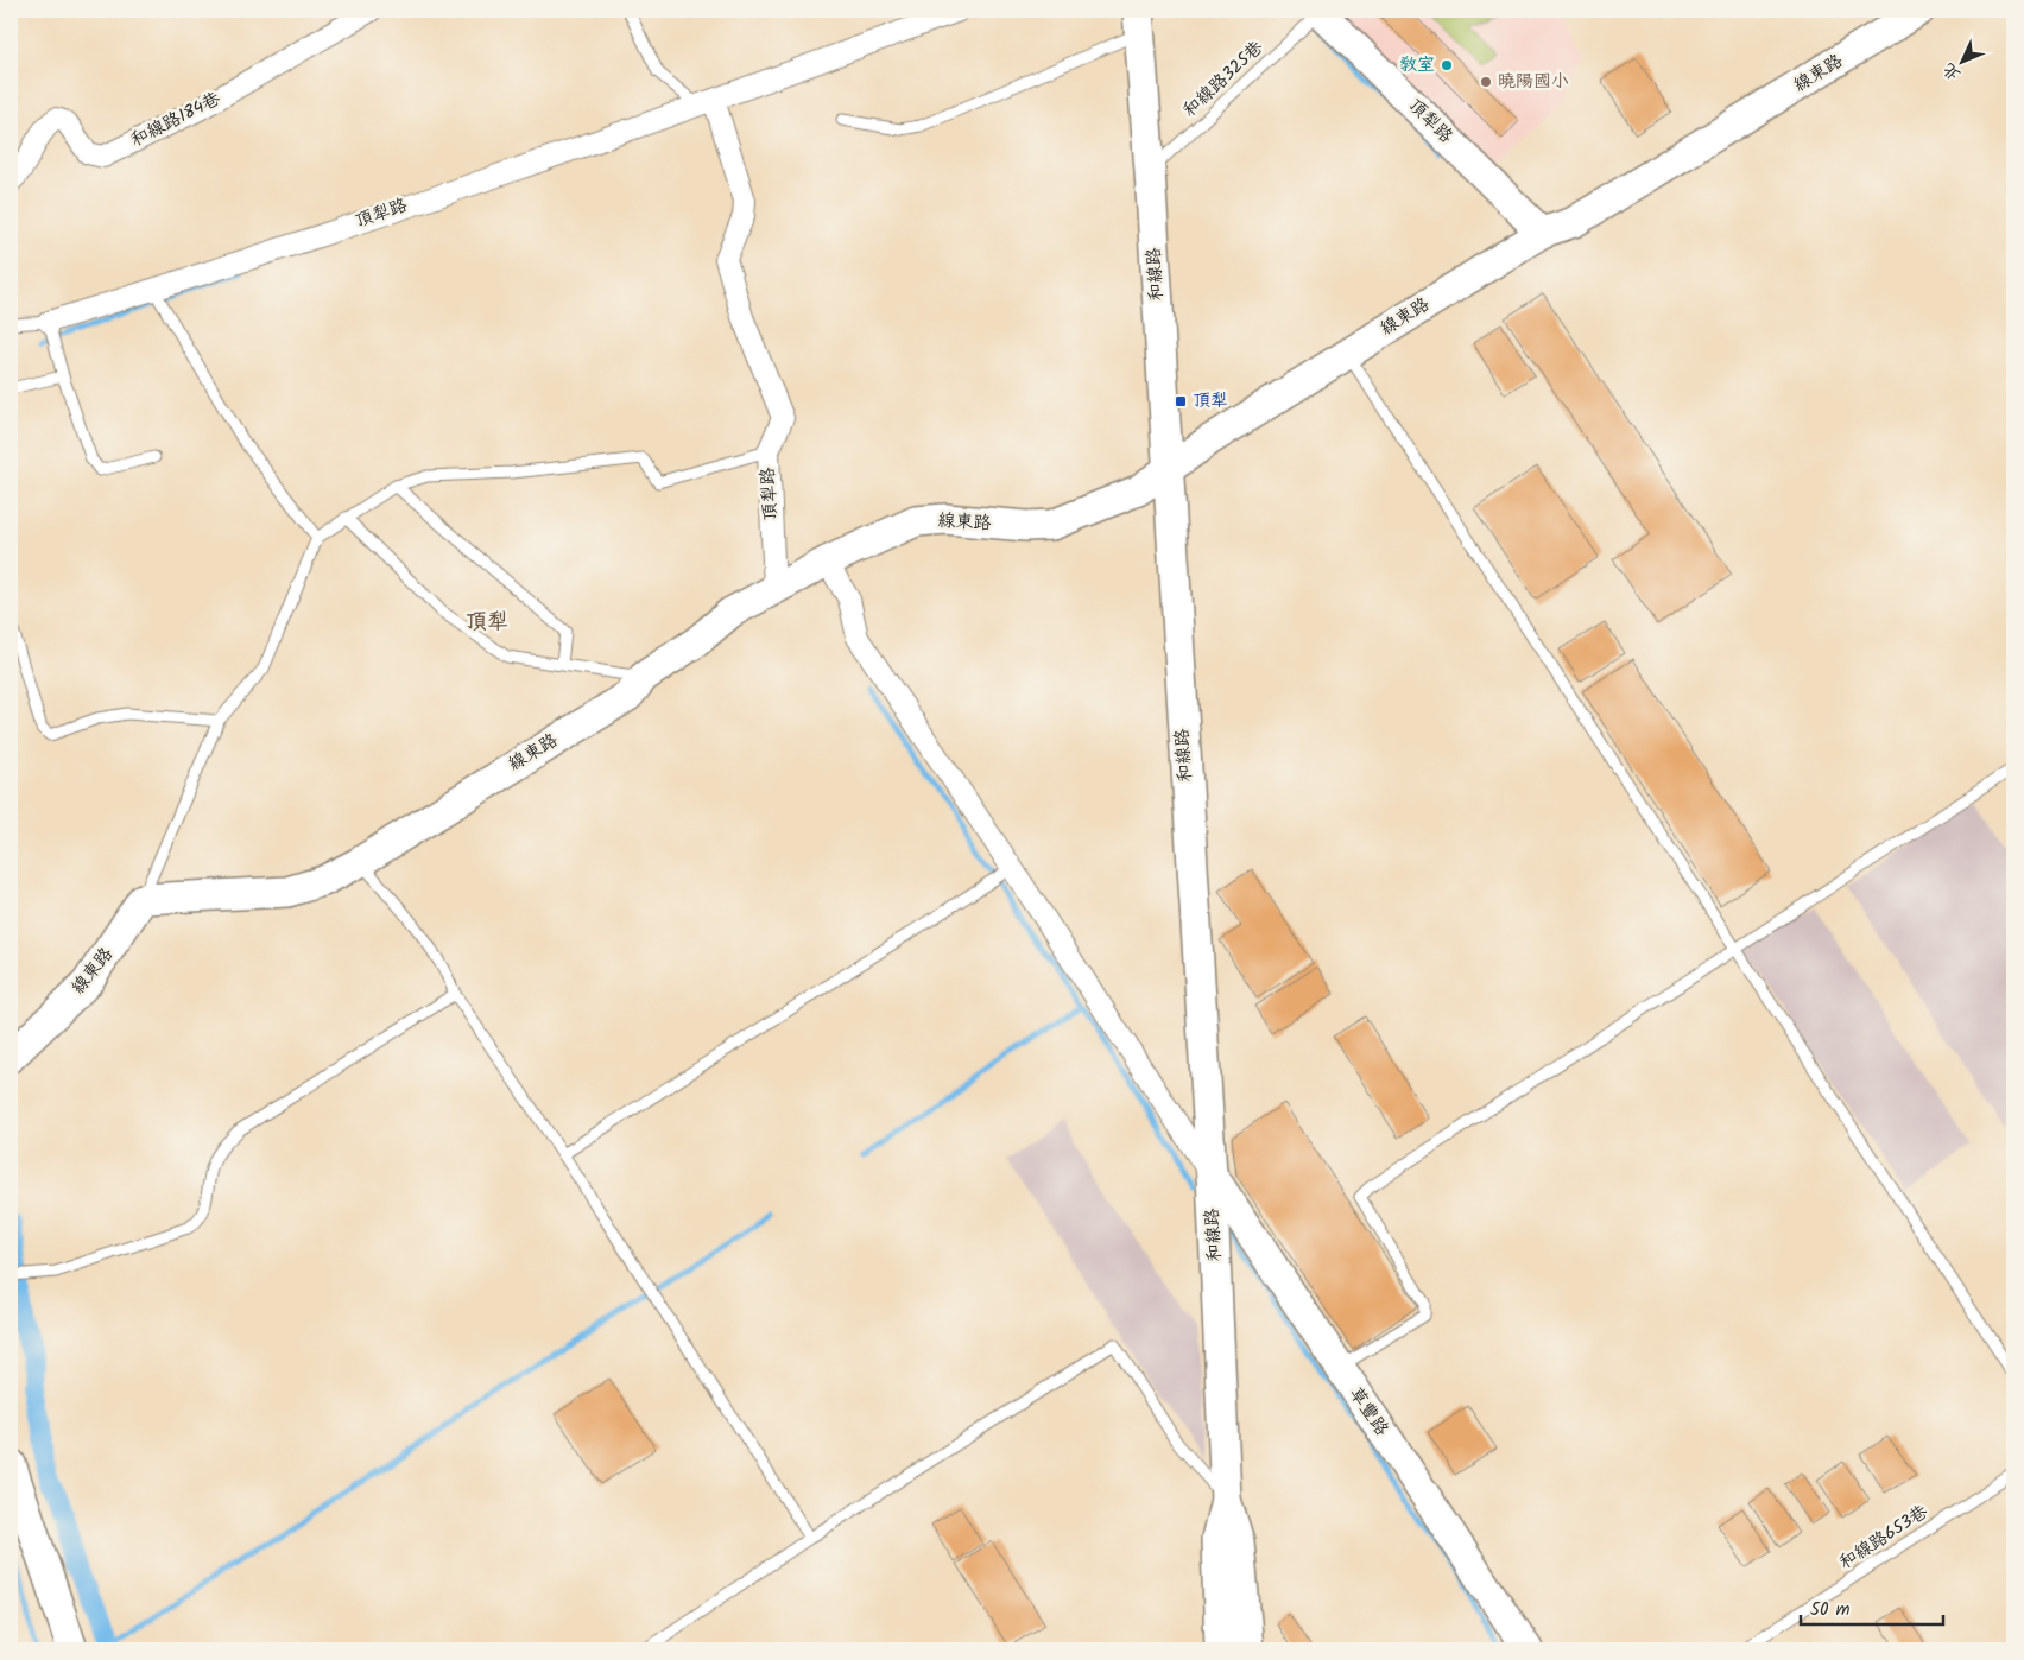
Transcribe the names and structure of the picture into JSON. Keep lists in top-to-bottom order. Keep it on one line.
{"streets":{"street":["線東路","和線路184巷","頂犁路","和線路","草豐路"],"lane":["和線路325巷","和線路653巷"]},"crossings":[["線東路","頂犁路"],["線東路","和線路"],["和線路325巷","頂犁路"],["和線路325巷","和線路"],["和線路","草豐路"]],"districts":["頂犁"],"places":{"other":["教室","曉陽國小"],"transit":["頂犁"]},"scale_bar":"50 m","north":"bottom left"}
